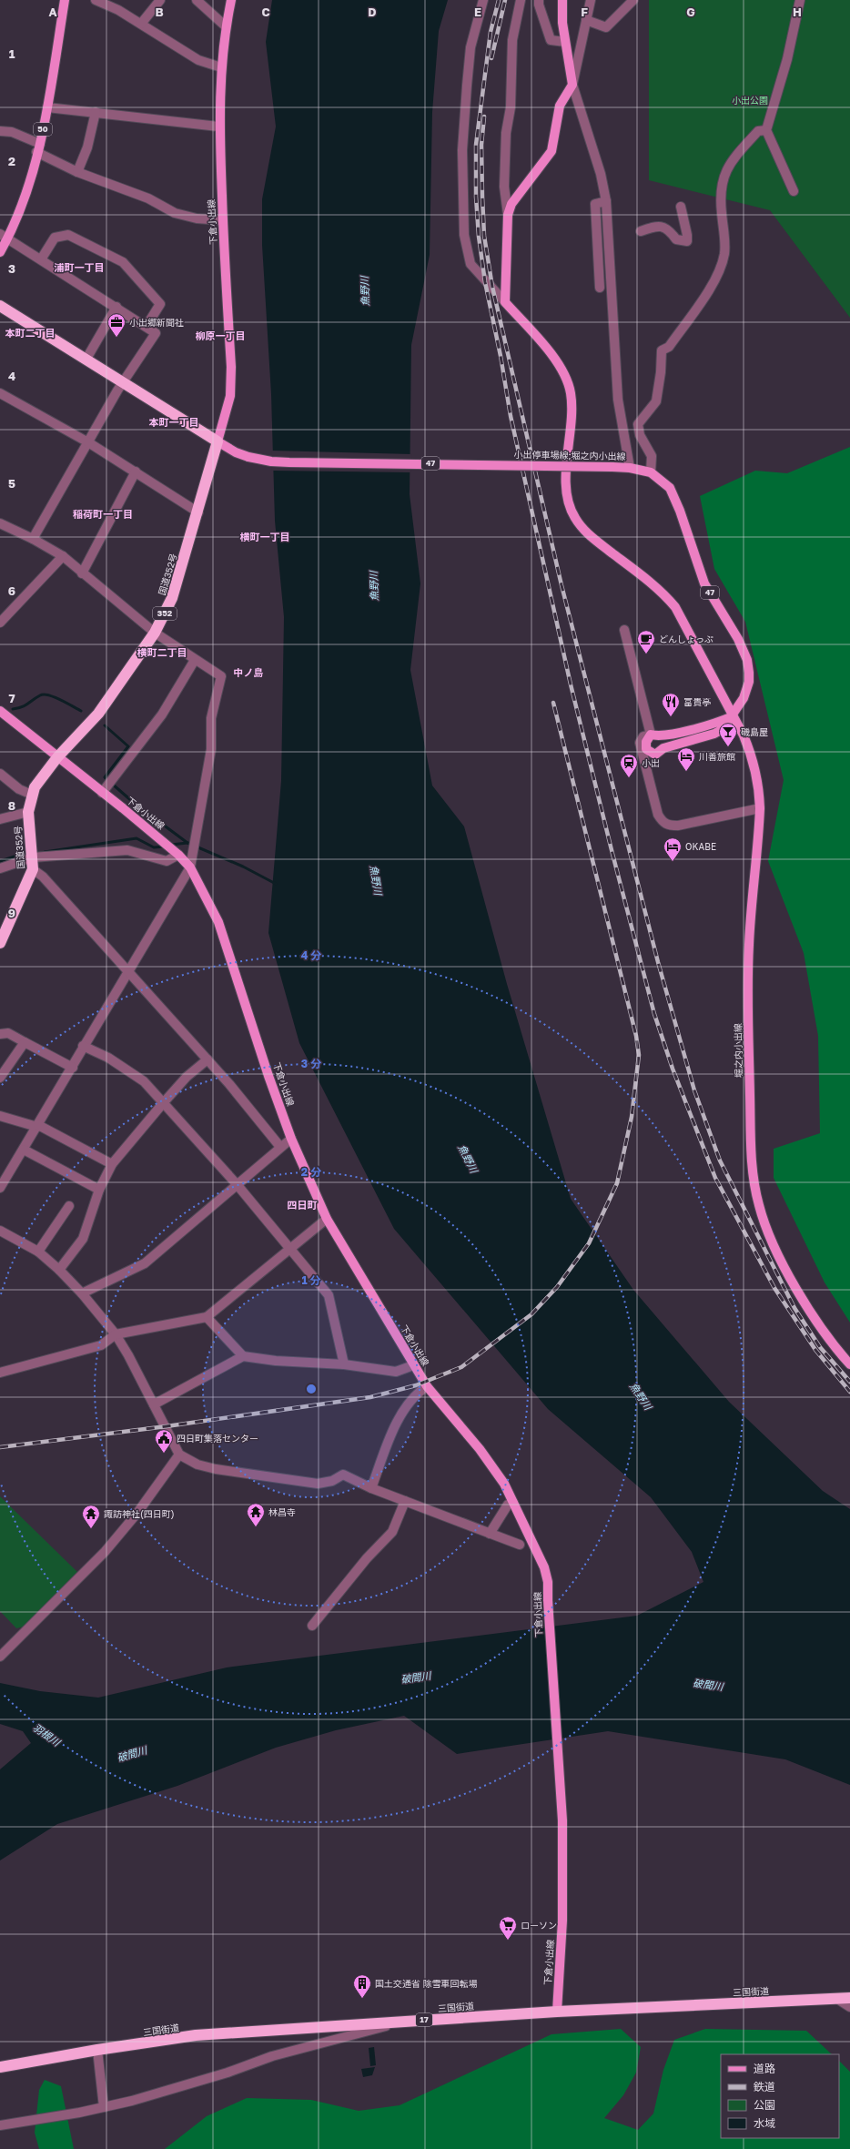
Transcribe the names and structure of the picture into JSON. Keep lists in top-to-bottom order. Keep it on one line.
{"streets":{"highway":["国道352号","352","三国街道","17"],"main road":["50","下倉小出線","小出停車場線;堀之内小出線","47","堀之内小出線"]},"crossings":[["下倉小出線","小出停車場線;堀之内小出線"],["下倉小出線","国道352号"],["下倉小出線","三国街道"],["小出停車場線;堀之内小出線","47"],["小出停車場線;堀之内小出線","国道352号"],["小出停車場線;堀之内小出線","堀之内小出線"],["47","堀之内小出線"]],"districts":["浦町一丁目","本町二丁目","柳原一丁目","本町一丁目","稲荷町一丁目","横町一丁目","横町二丁目","中ノ島","四日町"],"water":["魚野川","破間川","羽根川"],"parks":["小出公園"],"places":{"office":["小出郷新聞社"],"cafe":["どんしょっぷ"],"restaurant":["富貴亭"],"bar":["磯島屋"],"hotel":["川善旅館","OKABE"],"station":["小出"],"public building":["四日町集落センター"],"temple":["林昌寺","諏訪神社(四日町)"],"supermarket":["ローソン"],"building":["国土交通省 除雪車回転場"]},"legend":["道路","鉄道","公園","水域"],"grid":{"columns":["A","B","C","D","E","F","G","H"],"rows":["1","2","3","4","5","6","7","8","9"]},"rings":["4 分","3 分","2 分","1 分"]}
